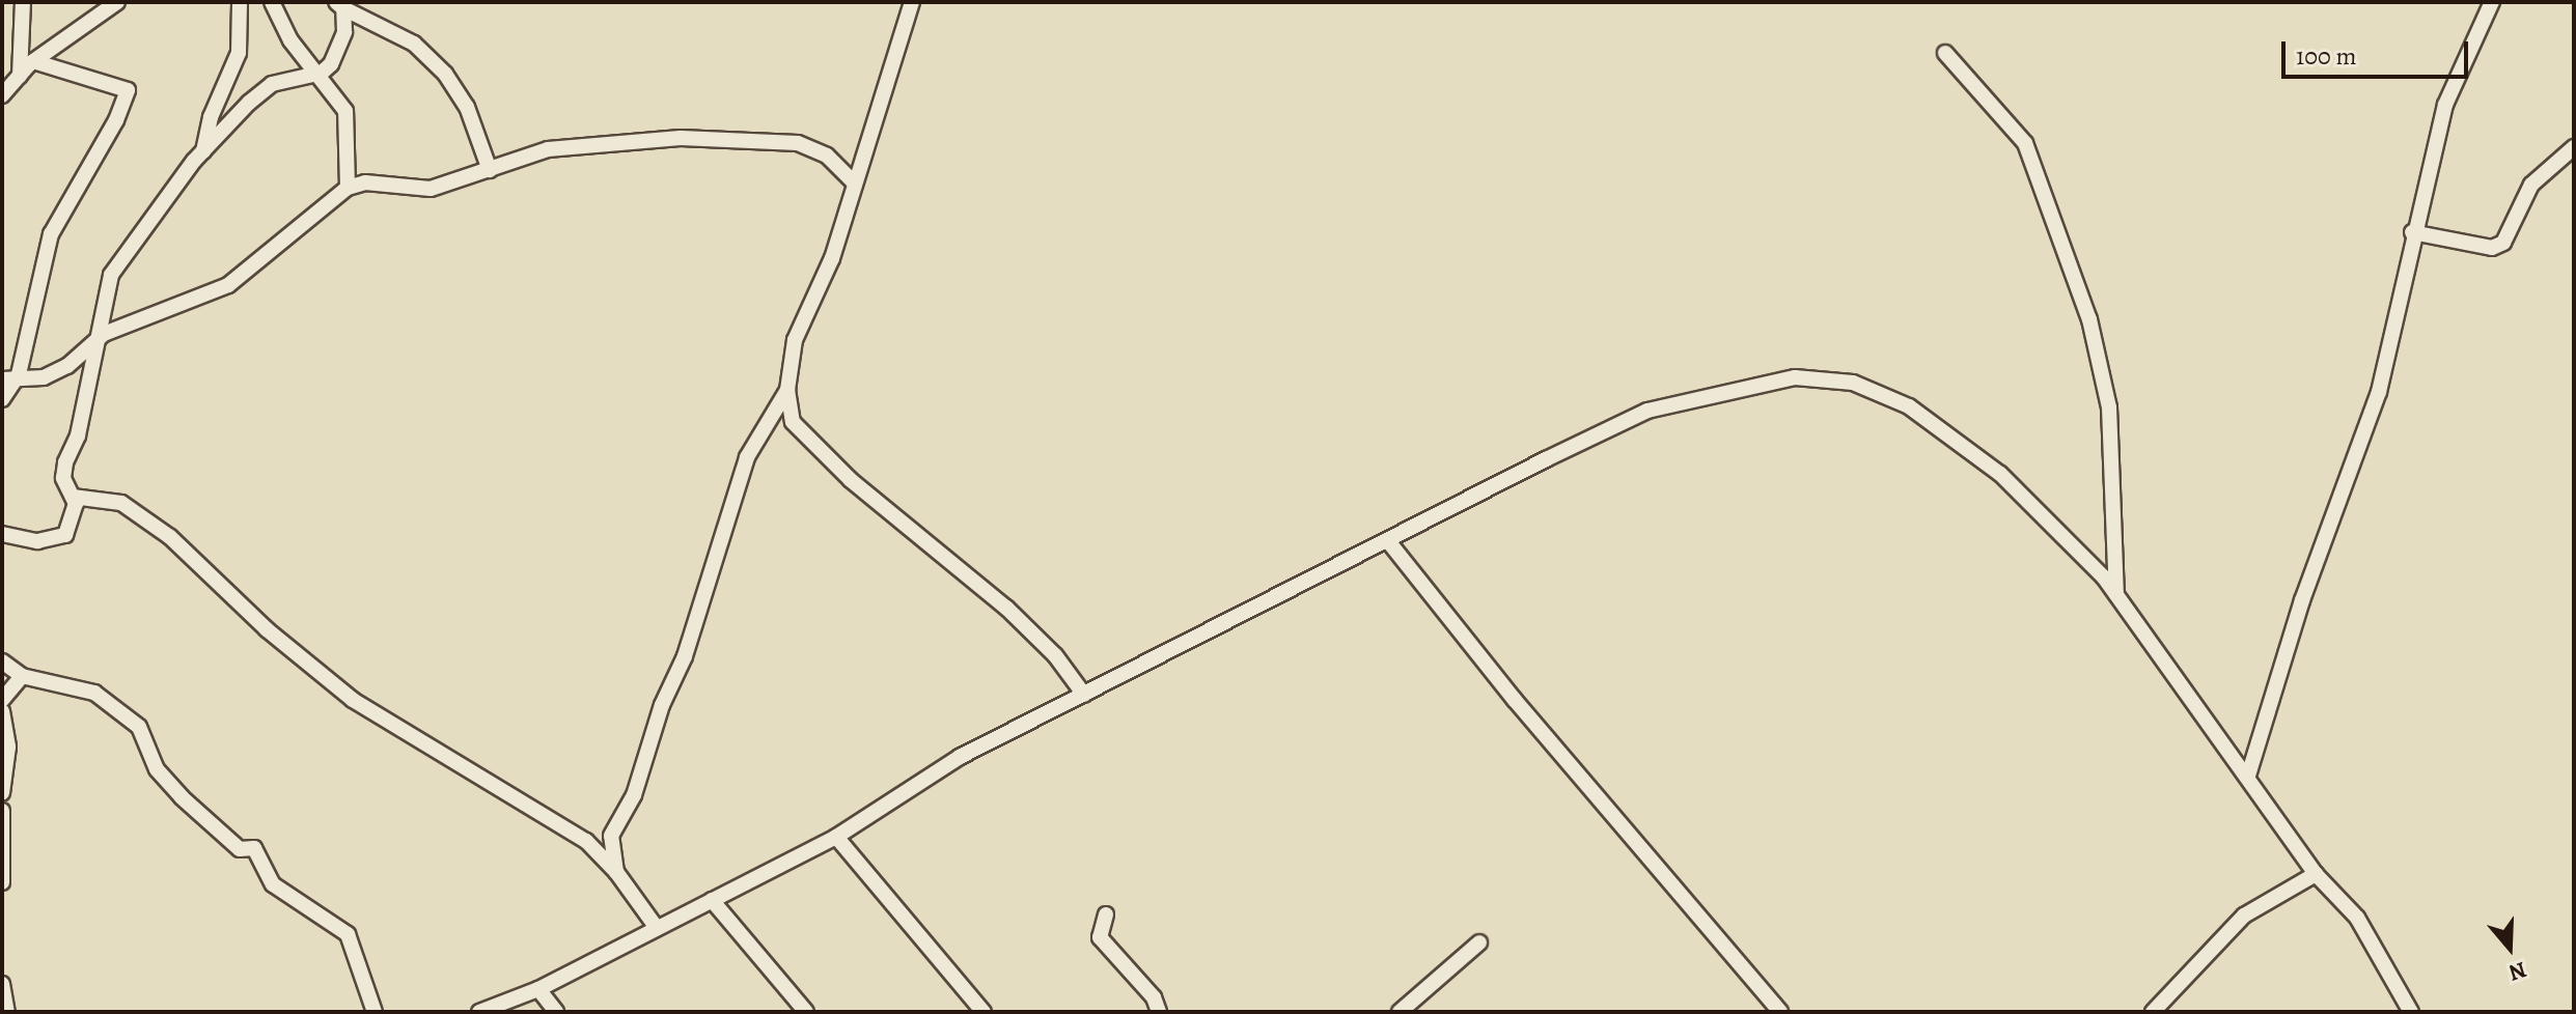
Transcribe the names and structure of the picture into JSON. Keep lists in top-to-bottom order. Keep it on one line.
{"scale_bar":"100 m","north":"bottom"}
